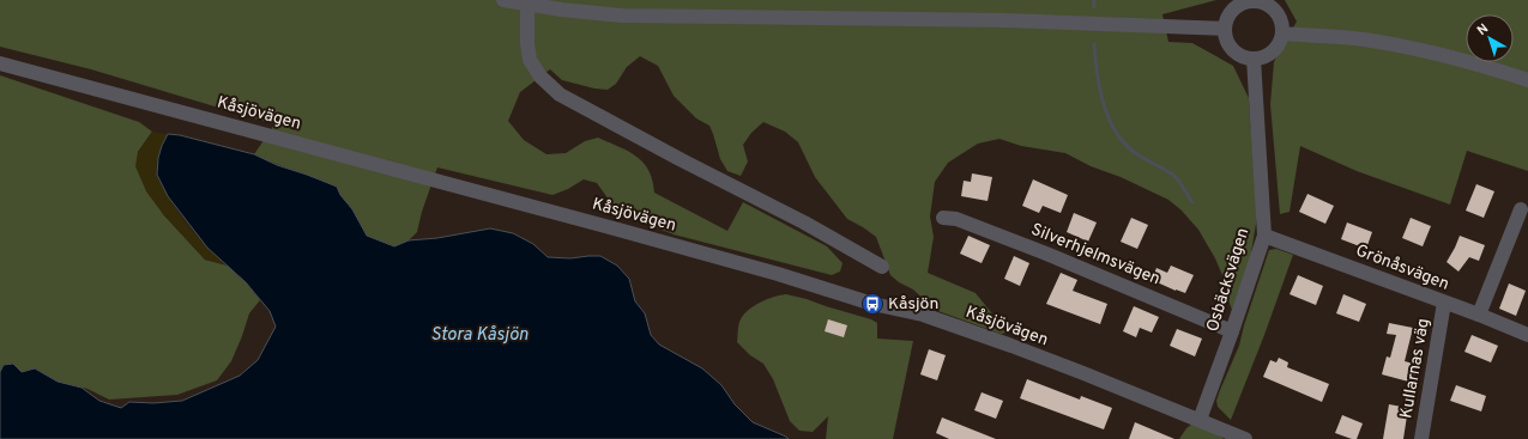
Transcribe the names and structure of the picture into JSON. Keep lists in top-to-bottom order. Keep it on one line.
{"streets":{"street":["Kåsjövägen","Silverhjelmsvägen","Grönåsvägen","Osbäcksvägen","Kullarnas väg"]},"crossings":[["Kåsjövägen","Osbäcksvägen"],["Silverhjelmsvägen","Osbäcksvägen"],["Grönåsvägen","Osbäcksvägen"],["Grönåsvägen","Kullarnas väg"]],"water":["Stora Kåsjön"],"places":{"bus stop":["Kåsjön"]},"north":"top left"}
